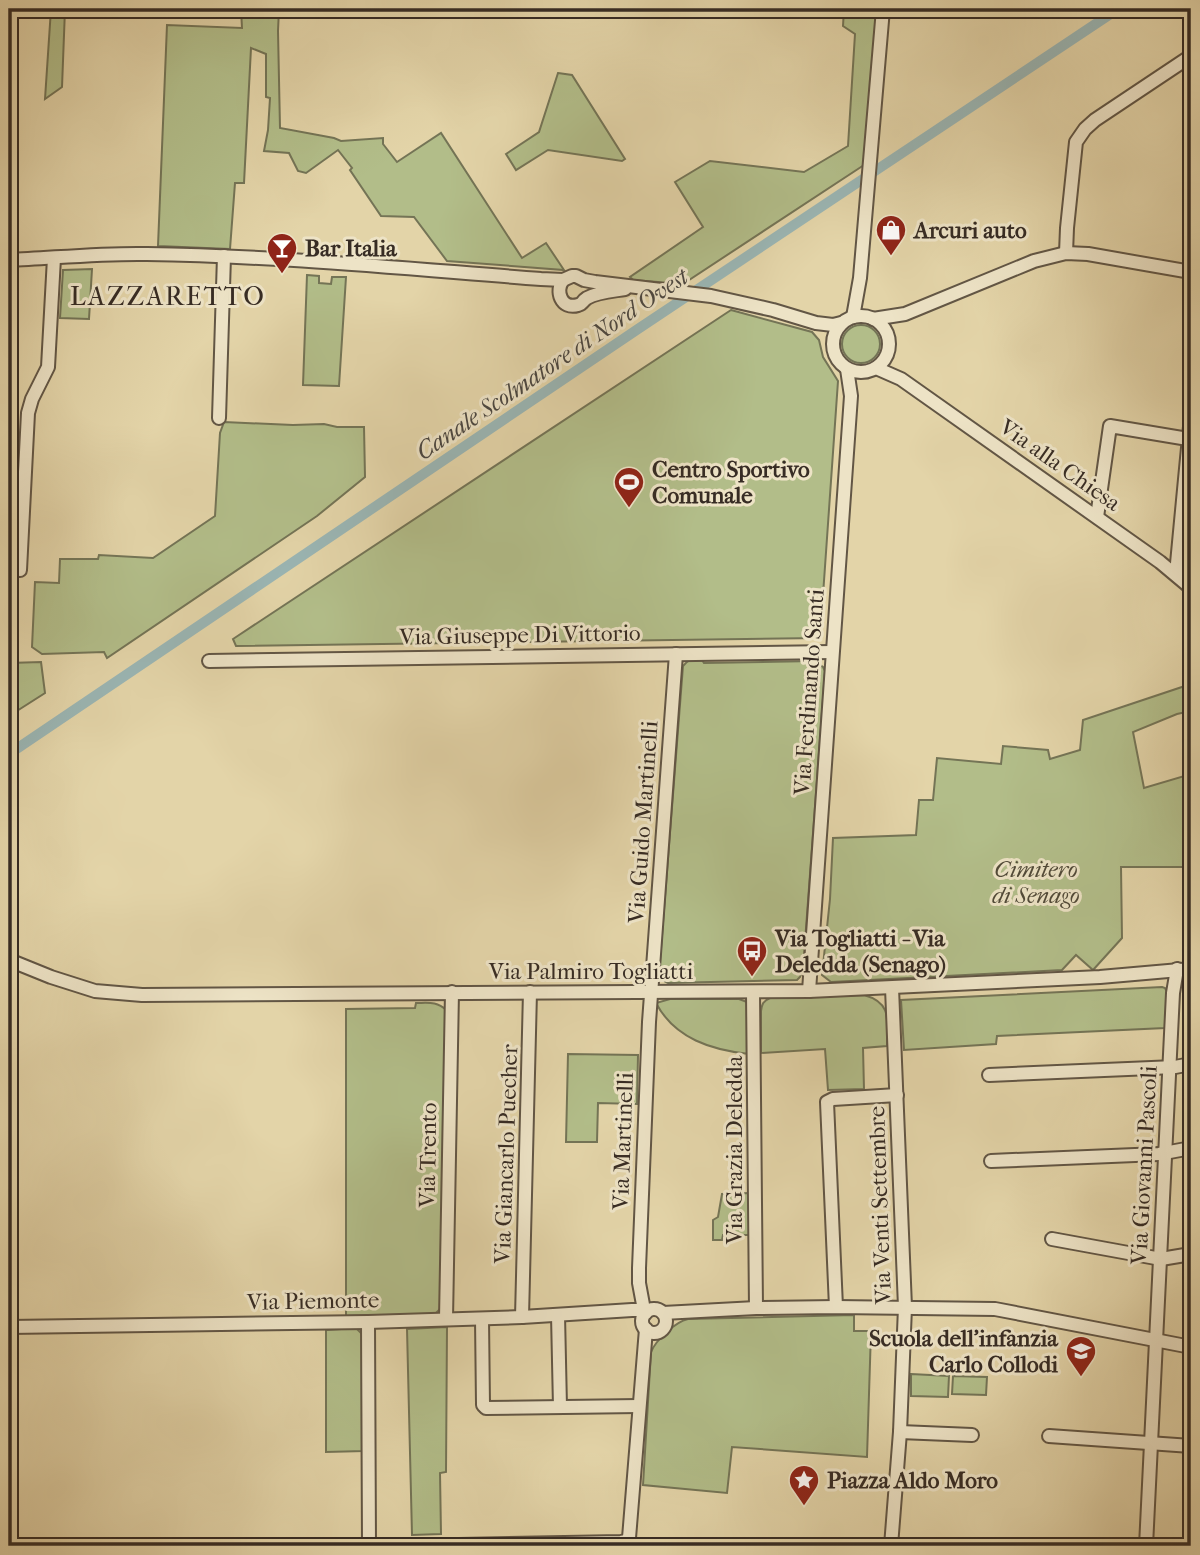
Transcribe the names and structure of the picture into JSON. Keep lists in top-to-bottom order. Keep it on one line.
{"streets":{"street":["Via alla Chiesa","Via Giuseppe Di Vittorio","Via Ferdinando Santi","Via Guido Martinelli","Via Palmiro Togliatti","Via Martinelli","Via Grazia Deledda","Via Giancarlo Puecher","Via Trento","Via Giovanni Pascoli","Via Venti Settembre","Via Piemonte"]},"crossings":[["Via alla Chiesa","Via Ferdinando Santi"],["Via Giuseppe Di Vittorio","Via Ferdinando Santi"],["Via Giuseppe Di Vittorio","Via Guido Martinelli"],["Via Ferdinando Santi","Via Palmiro Togliatti"],["Via Guido Martinelli","Via Palmiro Togliatti"],["Via Guido Martinelli","Via Martinelli"],["Via Palmiro Togliatti","Via Martinelli"],["Via Palmiro Togliatti","Via Grazia Deledda"],["Via Palmiro Togliatti","Via Giancarlo Puecher"],["Via Palmiro Togliatti","Via Trento"],["Via Palmiro Togliatti","Via Giovanni Pascoli"],["Via Palmiro Togliatti","Via Venti Settembre"],["Via Giancarlo Puecher","Via Piemonte"],["Via Trento","Via Piemonte"]],"districts":["LAZZARETTO"],"water":["Canale Scolmatore di Nord Ovest"],"parks":["Cimitero di Senago"],"places":{"shop":["Arcuri auto"],"bar":["Bar Italia"],"sports":["Centro Sportivo Comunale"],"bus stop":["Via Togliatti - Via Deledda (Senago)"],"school or university":["Scuola dell'infanzia Carlo Collodi"],"place":["Piazza Aldo Moro"]}}
